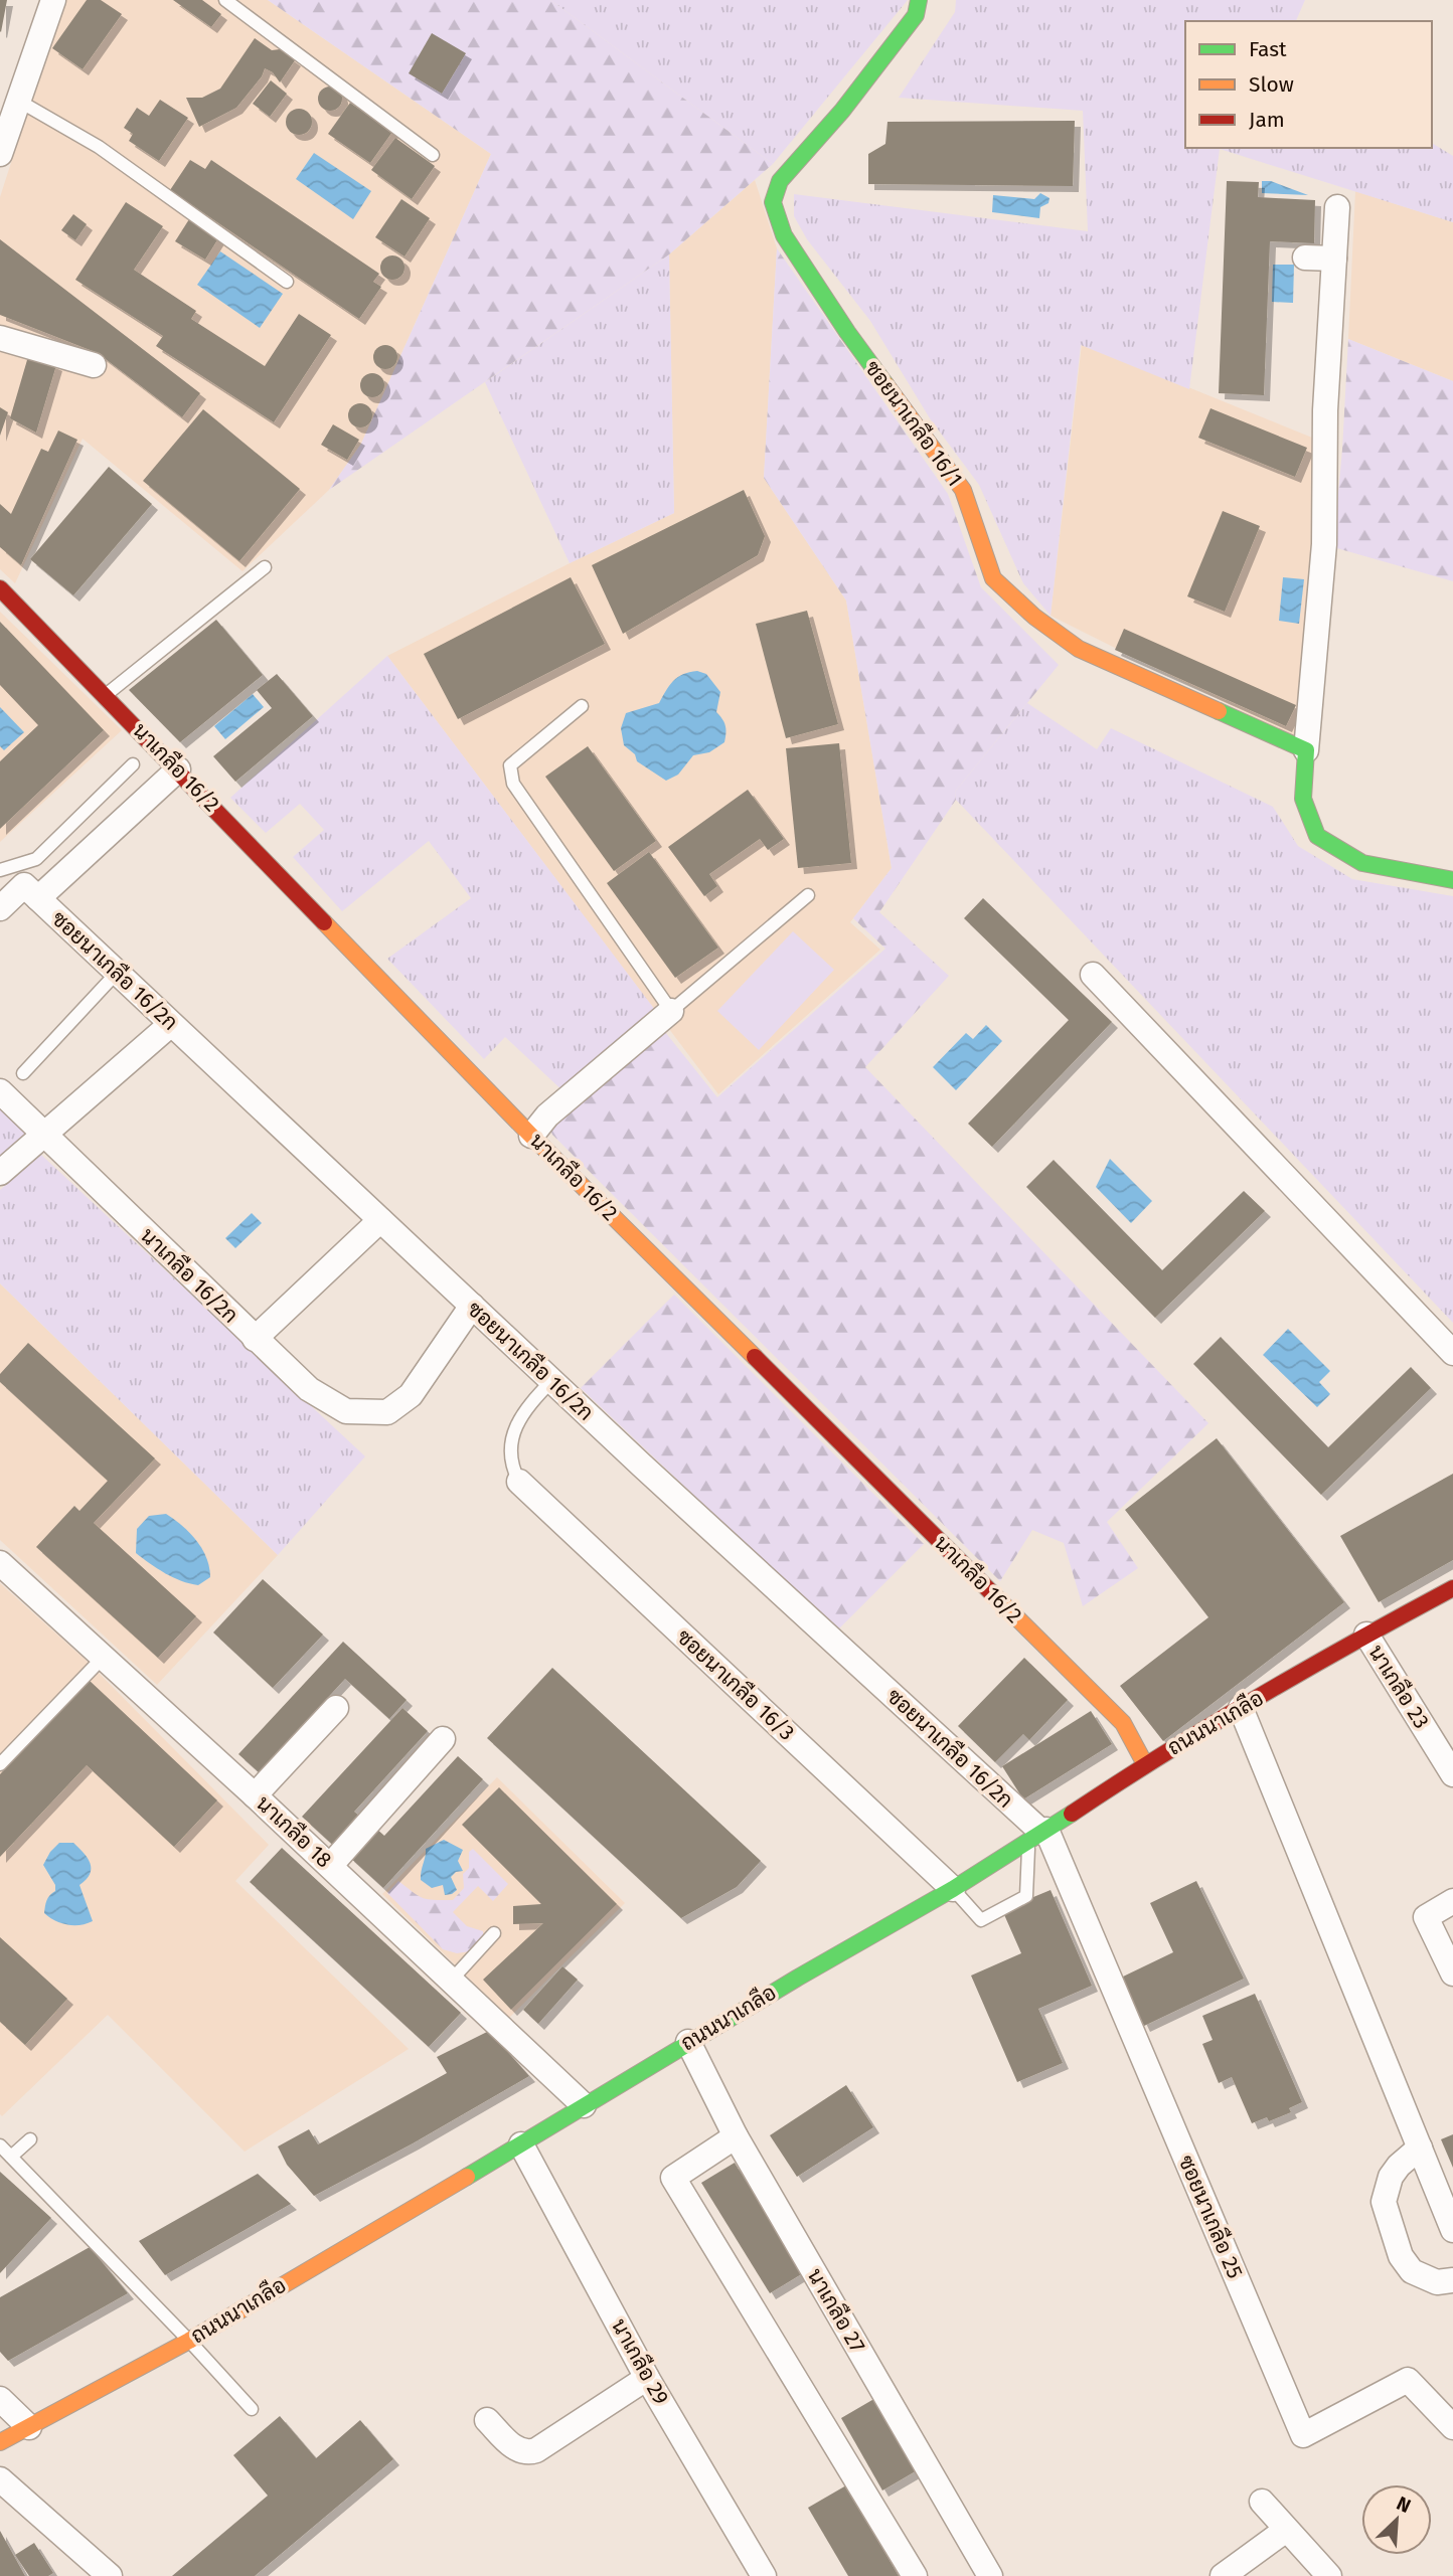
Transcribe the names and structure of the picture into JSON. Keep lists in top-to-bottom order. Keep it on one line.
{"streets":{"street":["ซอยนาเกลือ 16/1","นาเกลือ 16/2","ซอยนาเกลือ 16/2ก","นาเกลือ 16/2ก","ซอยนาเกลือ 16/3","นาเกลือ 23","ถนนนาเกลือ","นาเกลือ 18","ซอยนาเกลือ 25","นาเกลือ 27","นาเกลือ 29"]},"crossings":[["นาเกลือ 16/2","ถนนนาเกลือ"],["ซอยนาเกลือ 16/2ก","นาเกลือ 16/2ก"],["ซอยนาเกลือ 16/2ก","ถนนนาเกลือ"],["ซอยนาเกลือ 16/2ก","ซอยนาเกลือ 25"],["ซอยนาเกลือ 16/3","ถนนนาเกลือ"],["นาเกลือ 23","ถนนนาเกลือ"],["ถนนนาเกลือ","นาเกลือ 18"],["ถนนนาเกลือ","ซอยนาเกลือ 25"],["ถนนนาเกลือ","นาเกลือ 27"],["ถนนนาเกลือ","นาเกลือ 29"]],"legend":["Fast","Slow","Jam"],"north":"top right"}
